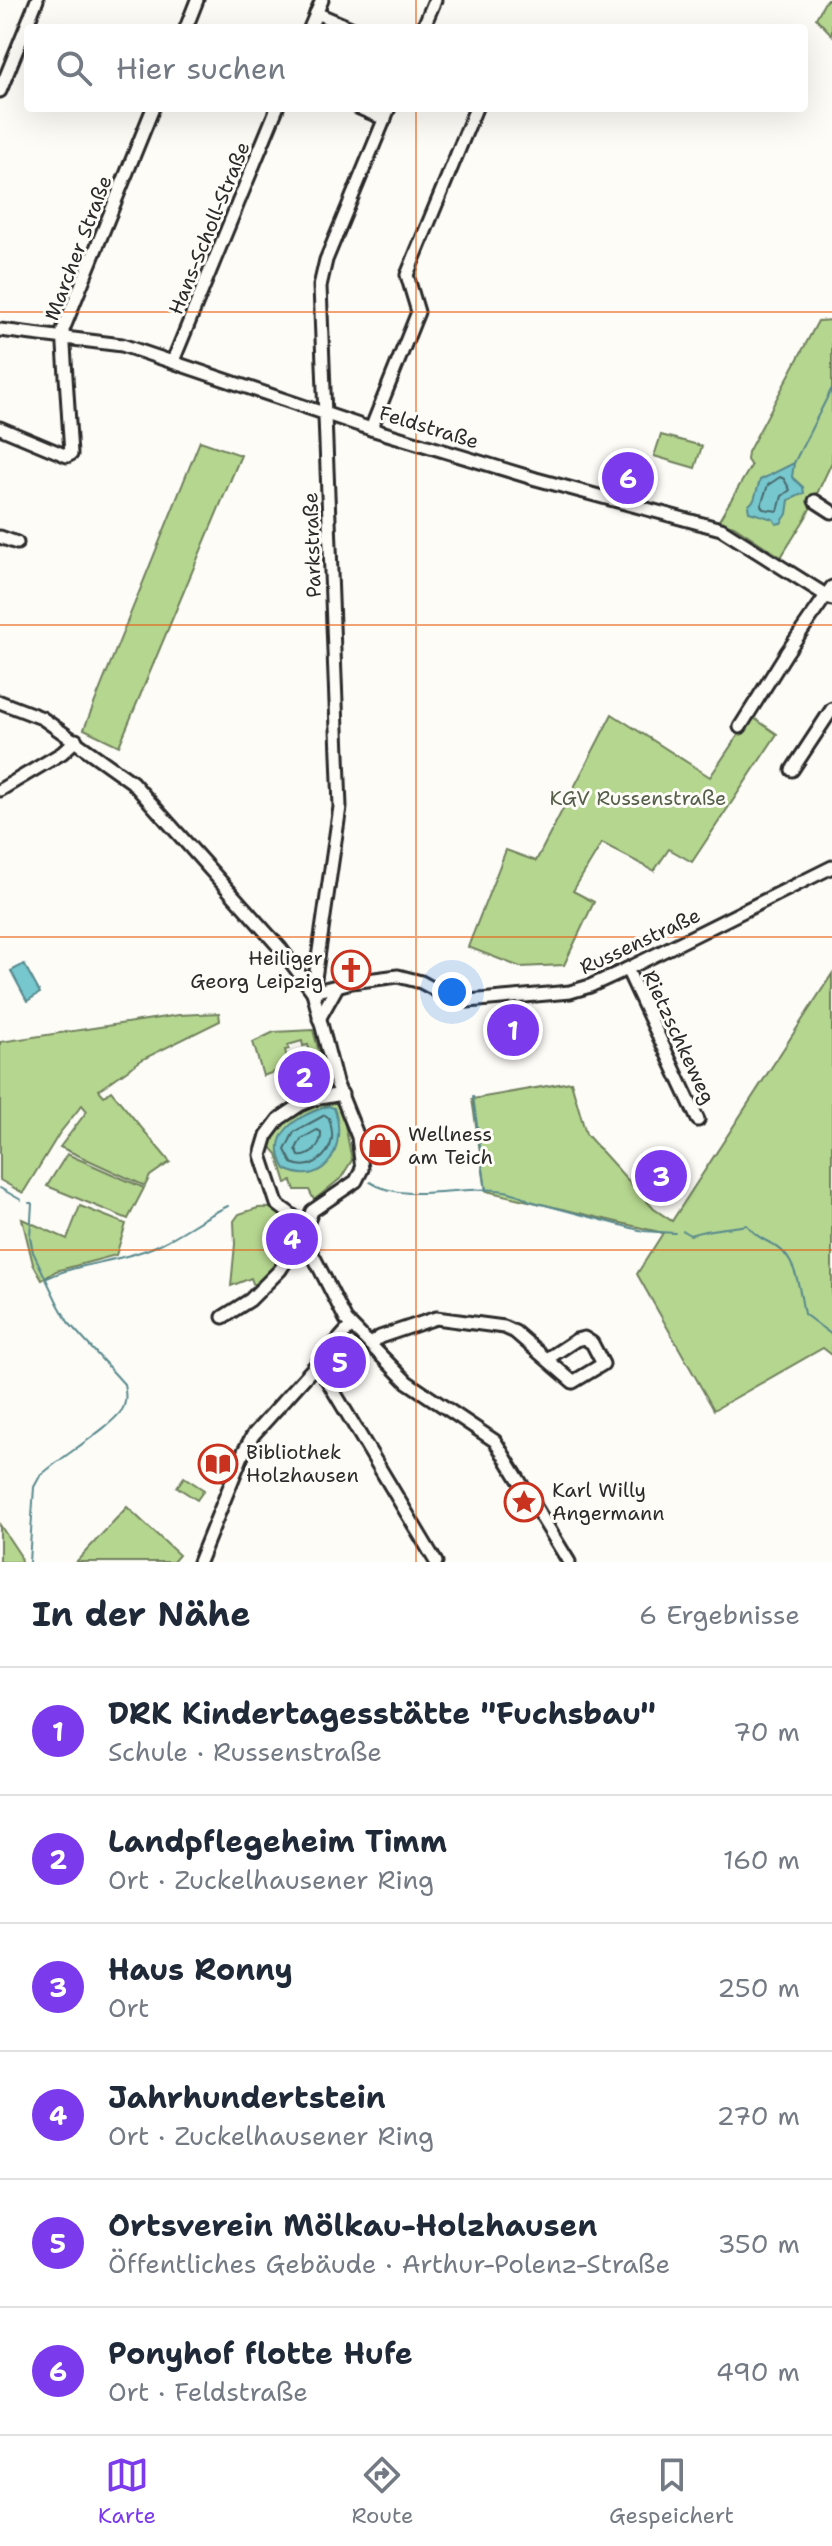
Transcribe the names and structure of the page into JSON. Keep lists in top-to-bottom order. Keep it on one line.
{"streets":{"street":["Hans-Scholl-Straße","Marcher Straße","Feldstraße","Parkstraße","Russenstraße","Rietzschkeweg"]},"crossings":[["Hans-Scholl-Straße","Feldstraße"],["Marcher Straße","Feldstraße"],["Feldstraße","Parkstraße"],["Parkstraße","Russenstraße"],["Russenstraße","Rietzschkeweg"]],"parks":["KGV Russenstraße"],"places":{"church":["Heiliger Georg Leipzig"],"shop":["Wellness am Teich"],"library":["Bibliothek Holzhausen"],"place":["Karl Willy Angermann"]},"page":{"search":"Hier suchen","pins":["6","1","2","3","4","5"],"heading":["In der Nähe","6 Ergebnisse"],"list":[{"mark":"1","name":"DRK Kindertagesstätte \"Fuchsbau\"","note":"Schule · Russenstraße","value":"70 m"},{"mark":"2","name":"Landpflegeheim Timm","note":"Ort · Zuckelhausener Ring","value":"160 m"},{"mark":"3","name":"Haus Ronny","note":"Ort","value":"250 m"},{"mark":"4","name":"Jahrhundertstein","note":"Ort · Zuckelhausener Ring","value":"270 m"},{"mark":"5","name":"Ortsverein Mölkau-Holzhausen","note":"Öffentliches Gebäude · Arthur-Polenz-Straße","value":"350 m"},{"mark":"6","name":"Ponyhof flotte Hufe","note":"Ort · Feldstraße","value":"490 m"}],"nav":["Karte","Route","Gespeichert"]}}
